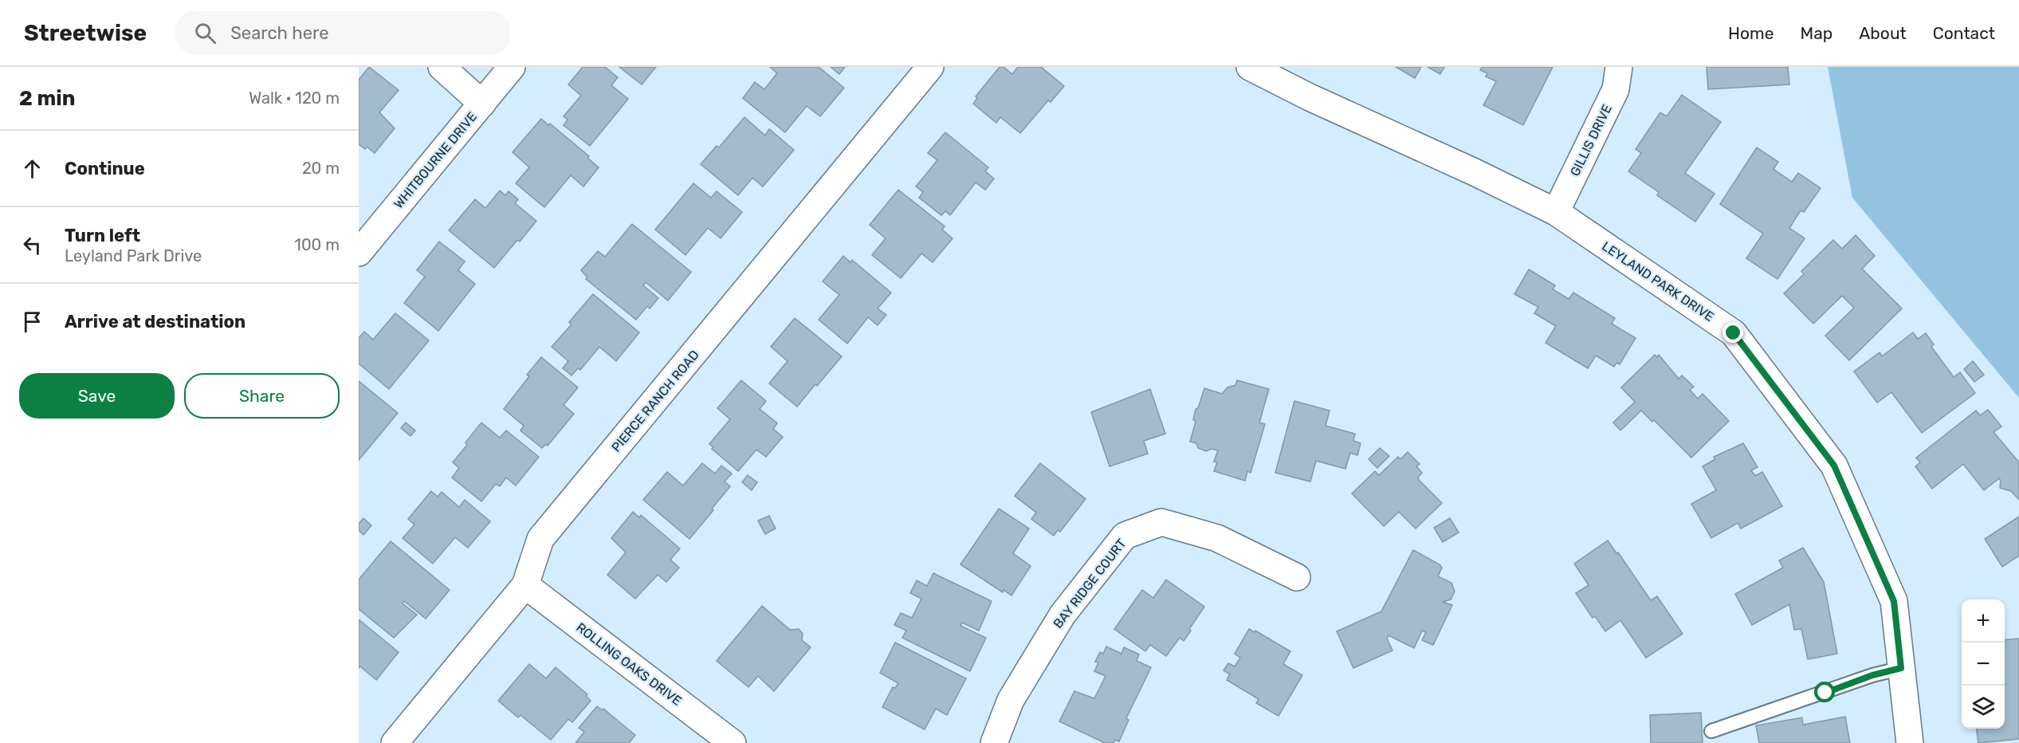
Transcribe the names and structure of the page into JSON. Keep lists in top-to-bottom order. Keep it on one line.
{"streets":{"street":["GILLIS DRIVE","WHITBOURNE DRIVE","LEYLAND PARK DRIVE","PIERCE RANCH ROAD","BAY RIDGE COURT","ROLLING OAKS DRIVE"]},"crossings":[["GILLIS DRIVE","LEYLAND PARK DRIVE"],["PIERCE RANCH ROAD","ROLLING OAKS DRIVE"]],"page":{"header":"Streetwise","search":"Search here","nav":["Home","Map","About","Contact"],"heading":["2 min","Walk · 120 m"],"list":[["Continue","20 m"],["Turn left","Leyland Park Drive","100 m"],"Arrive at destination"],"buttons":["Save","Share"],"map_buttons":["+","−"]}}
